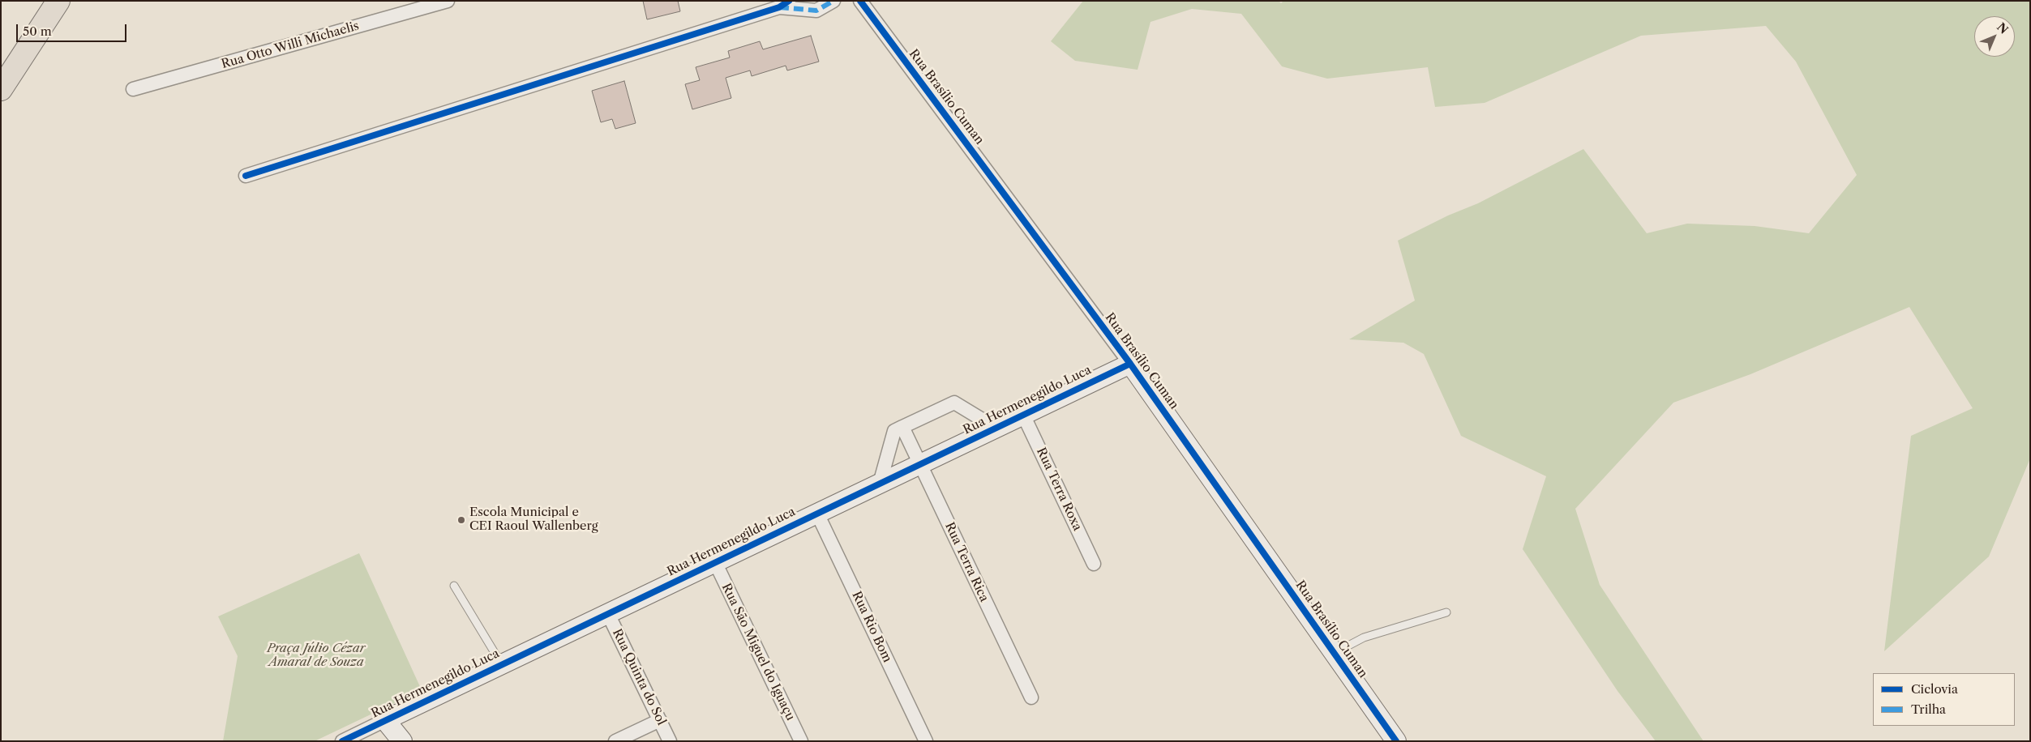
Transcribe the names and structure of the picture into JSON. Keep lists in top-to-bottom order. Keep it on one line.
{"streets":{"street":["Rua Otto Willi Michaelis","Rua Brasílio Cuman","Rua Hermenegildo Luca","Rua Terra Roxa","Rua Terra Rica","Rua Rio Bom","Rua São Miguel do Iguaçu","Rua Quinta do Sol"]},"crossings":[["Rua Brasílio Cuman","Rua Hermenegildo Luca"],["Rua Hermenegildo Luca","Rua Terra Roxa"],["Rua Hermenegildo Luca","Rua Terra Rica"],["Rua Hermenegildo Luca","Rua Rio Bom"],["Rua Hermenegildo Luca","Rua São Miguel do Iguaçu"],["Rua Hermenegildo Luca","Rua Quinta do Sol"]],"parks":["Praça Júlio Cézar Amaral de Souza"],"places":["Escola Municipal e CEI Raoul Wallenberg"],"legend":["Ciclovia","Trilha"],"scale_bar":"50 m","north":"top right"}
